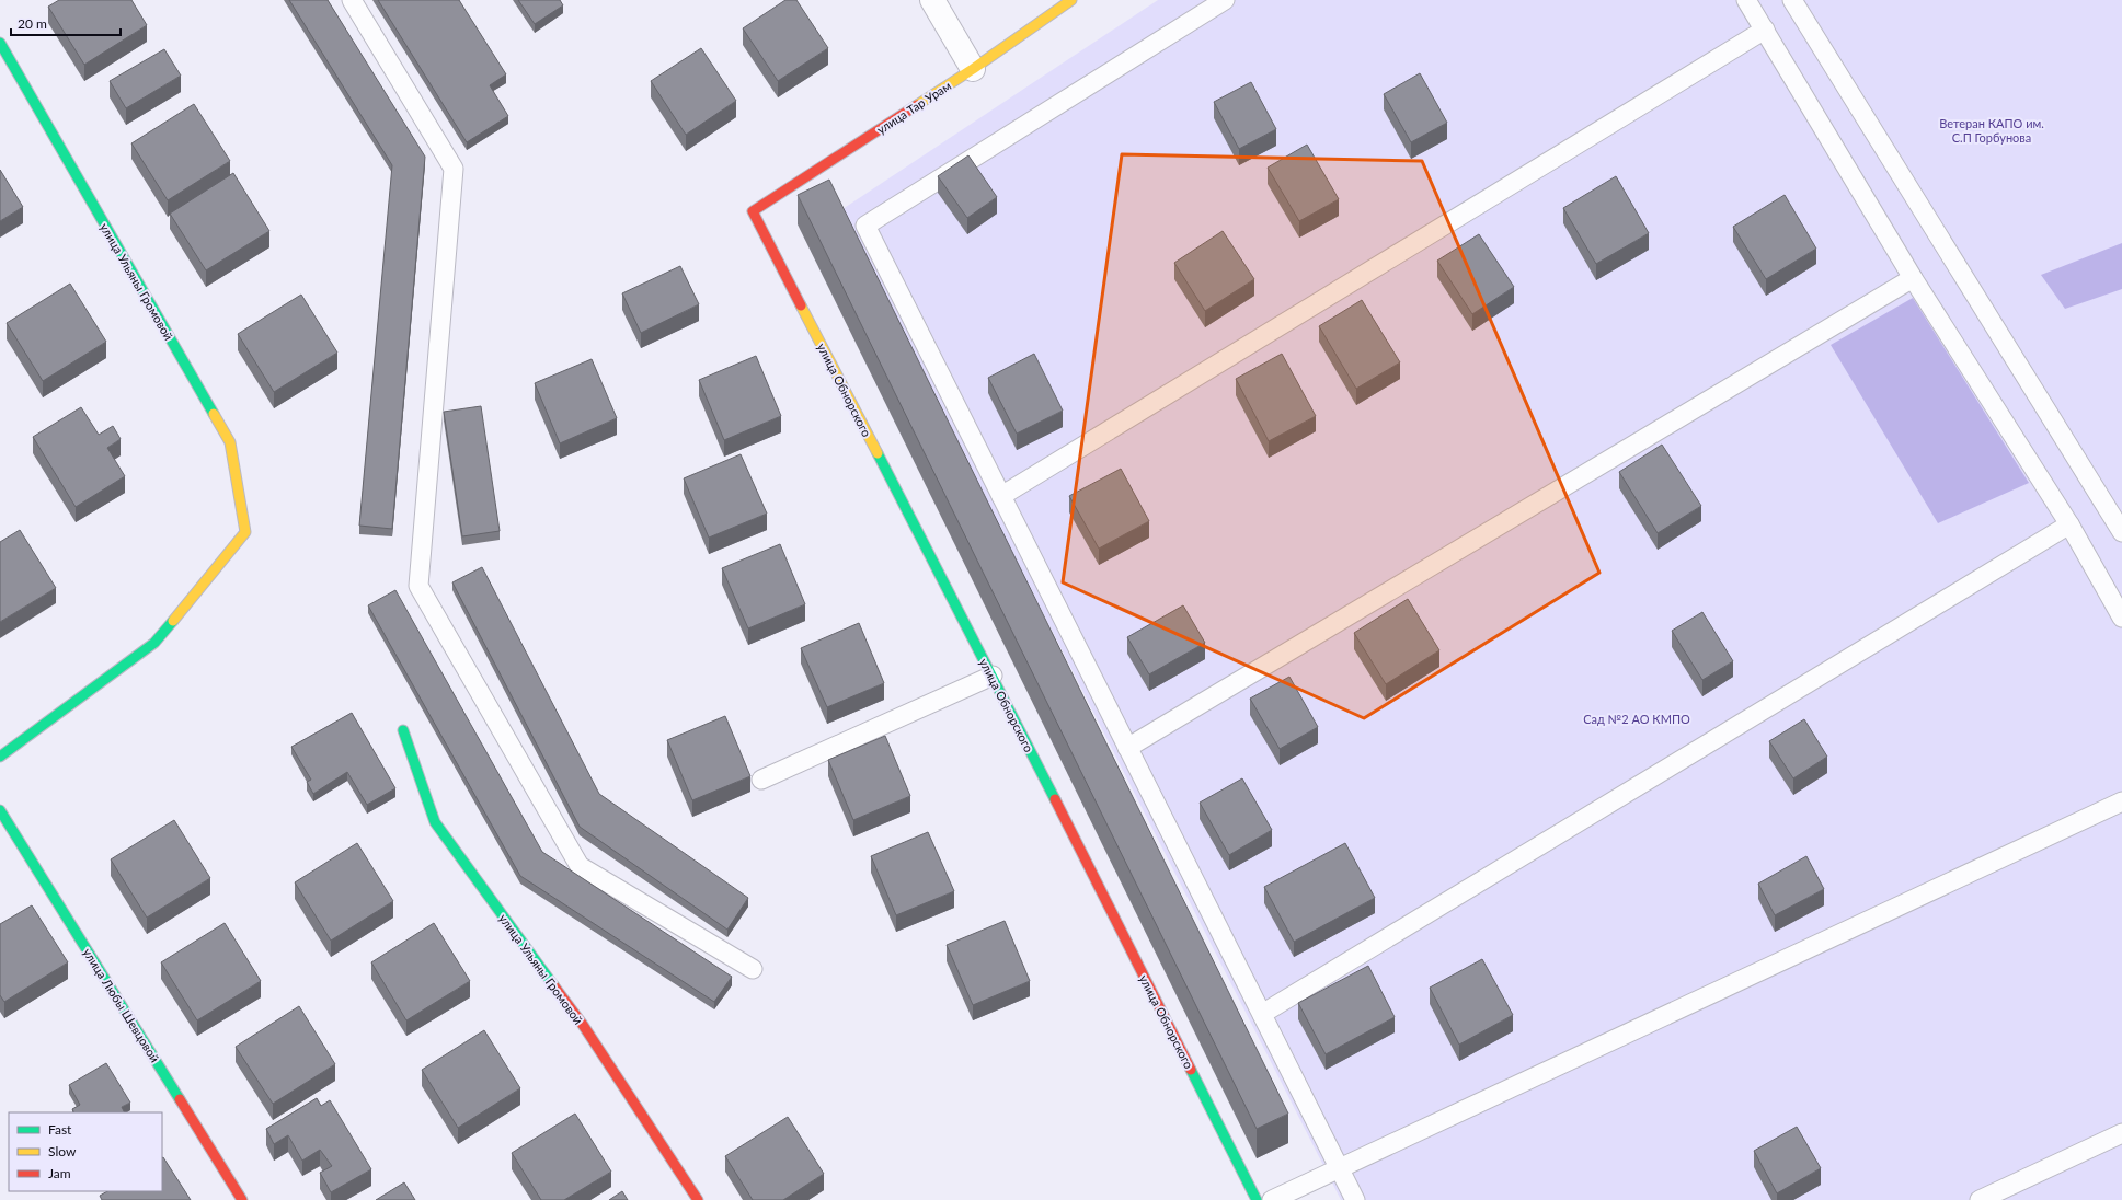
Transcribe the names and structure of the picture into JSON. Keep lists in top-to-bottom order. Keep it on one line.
{"streets":{"street":["улица Тар Урам","улица Ульяны Громовой","улица Обнорского","улица Любы Шевцовой"]},"crossings":[["улица Тар Урам","улица Обнорского"]],"parks":["Ветеран КАПО им. С.П Горбунова","Сад №2 АО КМПО"],"legend":["Fast","Slow","Jam"],"scale_bar":"20 m"}
